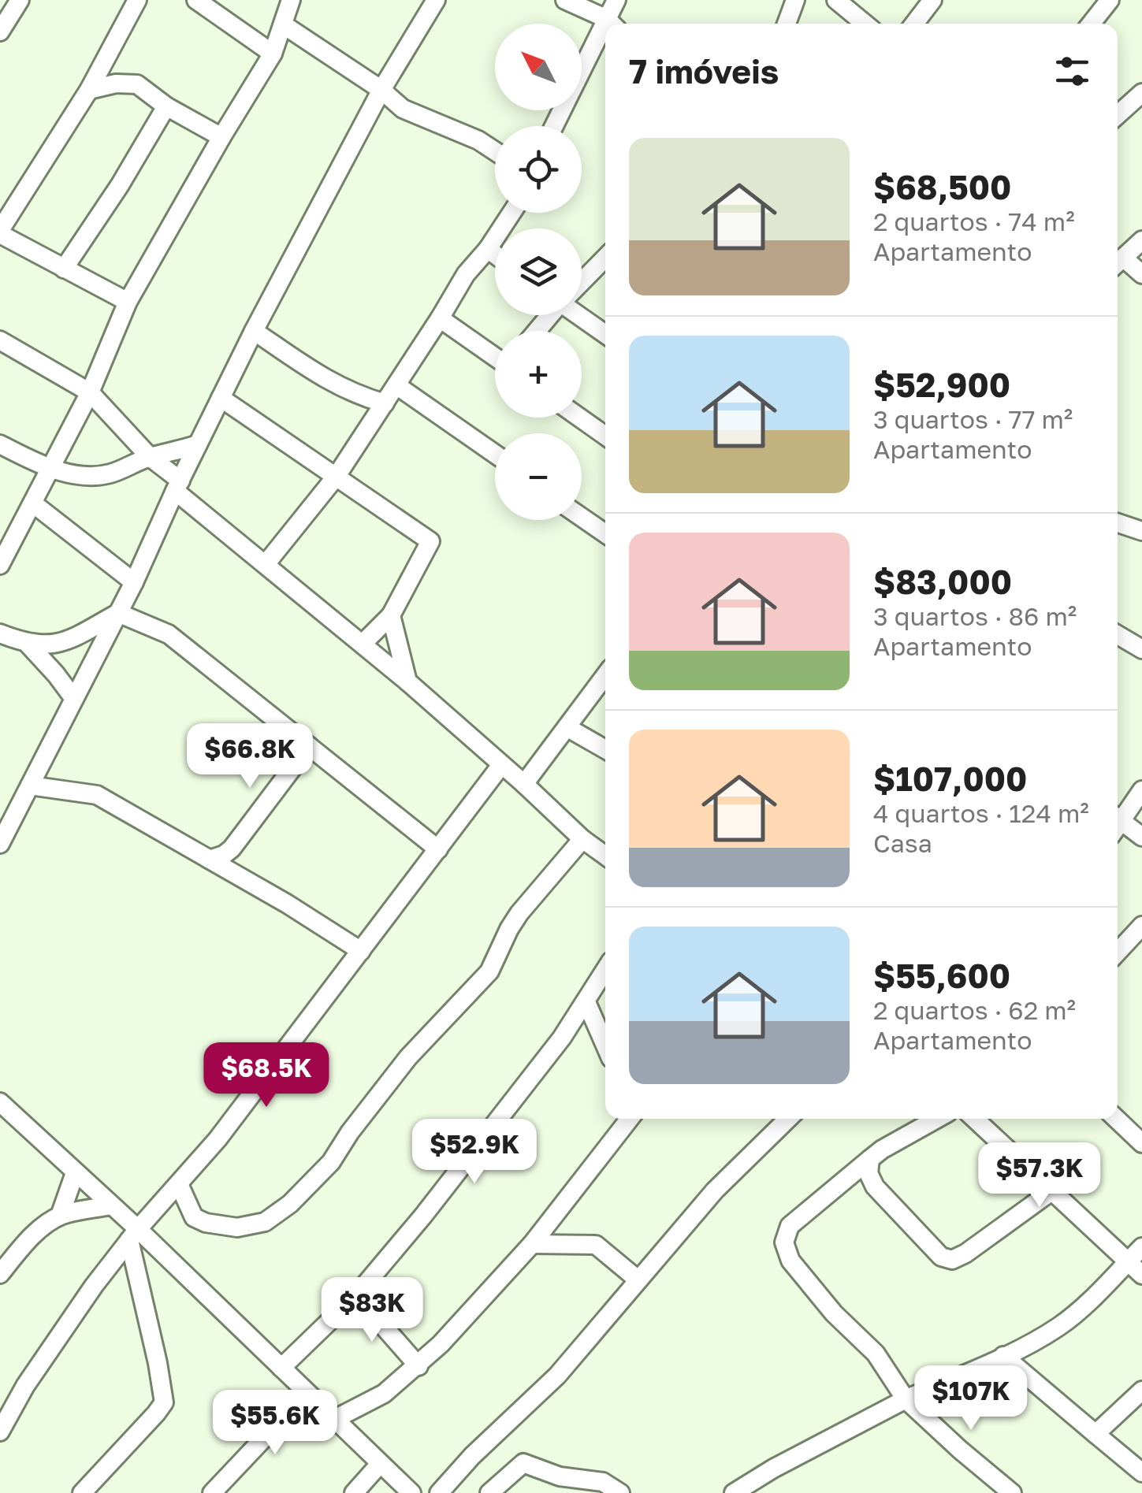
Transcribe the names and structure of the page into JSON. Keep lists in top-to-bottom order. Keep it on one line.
{"north":"top left","page":{"map_buttons":["+","−"],"heading":"7 imóveis","list":[{"name":"$68,500","note":"2 quartos · 74 m² · Apartamento"},{"name":"$52,900","note":"3 quartos · 77 m² · Apartamento"},{"name":"$83,000","note":"3 quartos · 86 m² · Apartamento"},{"name":"$107,000","note":"4 quartos · 124 m² · Casa"},{"name":"$55,600","note":"2 quartos · 62 m² · Apartamento"}],"price":["$66.8K","$68.5K","$52.9K","$57.3K","$83K","$107K","$55.6K"]}}
